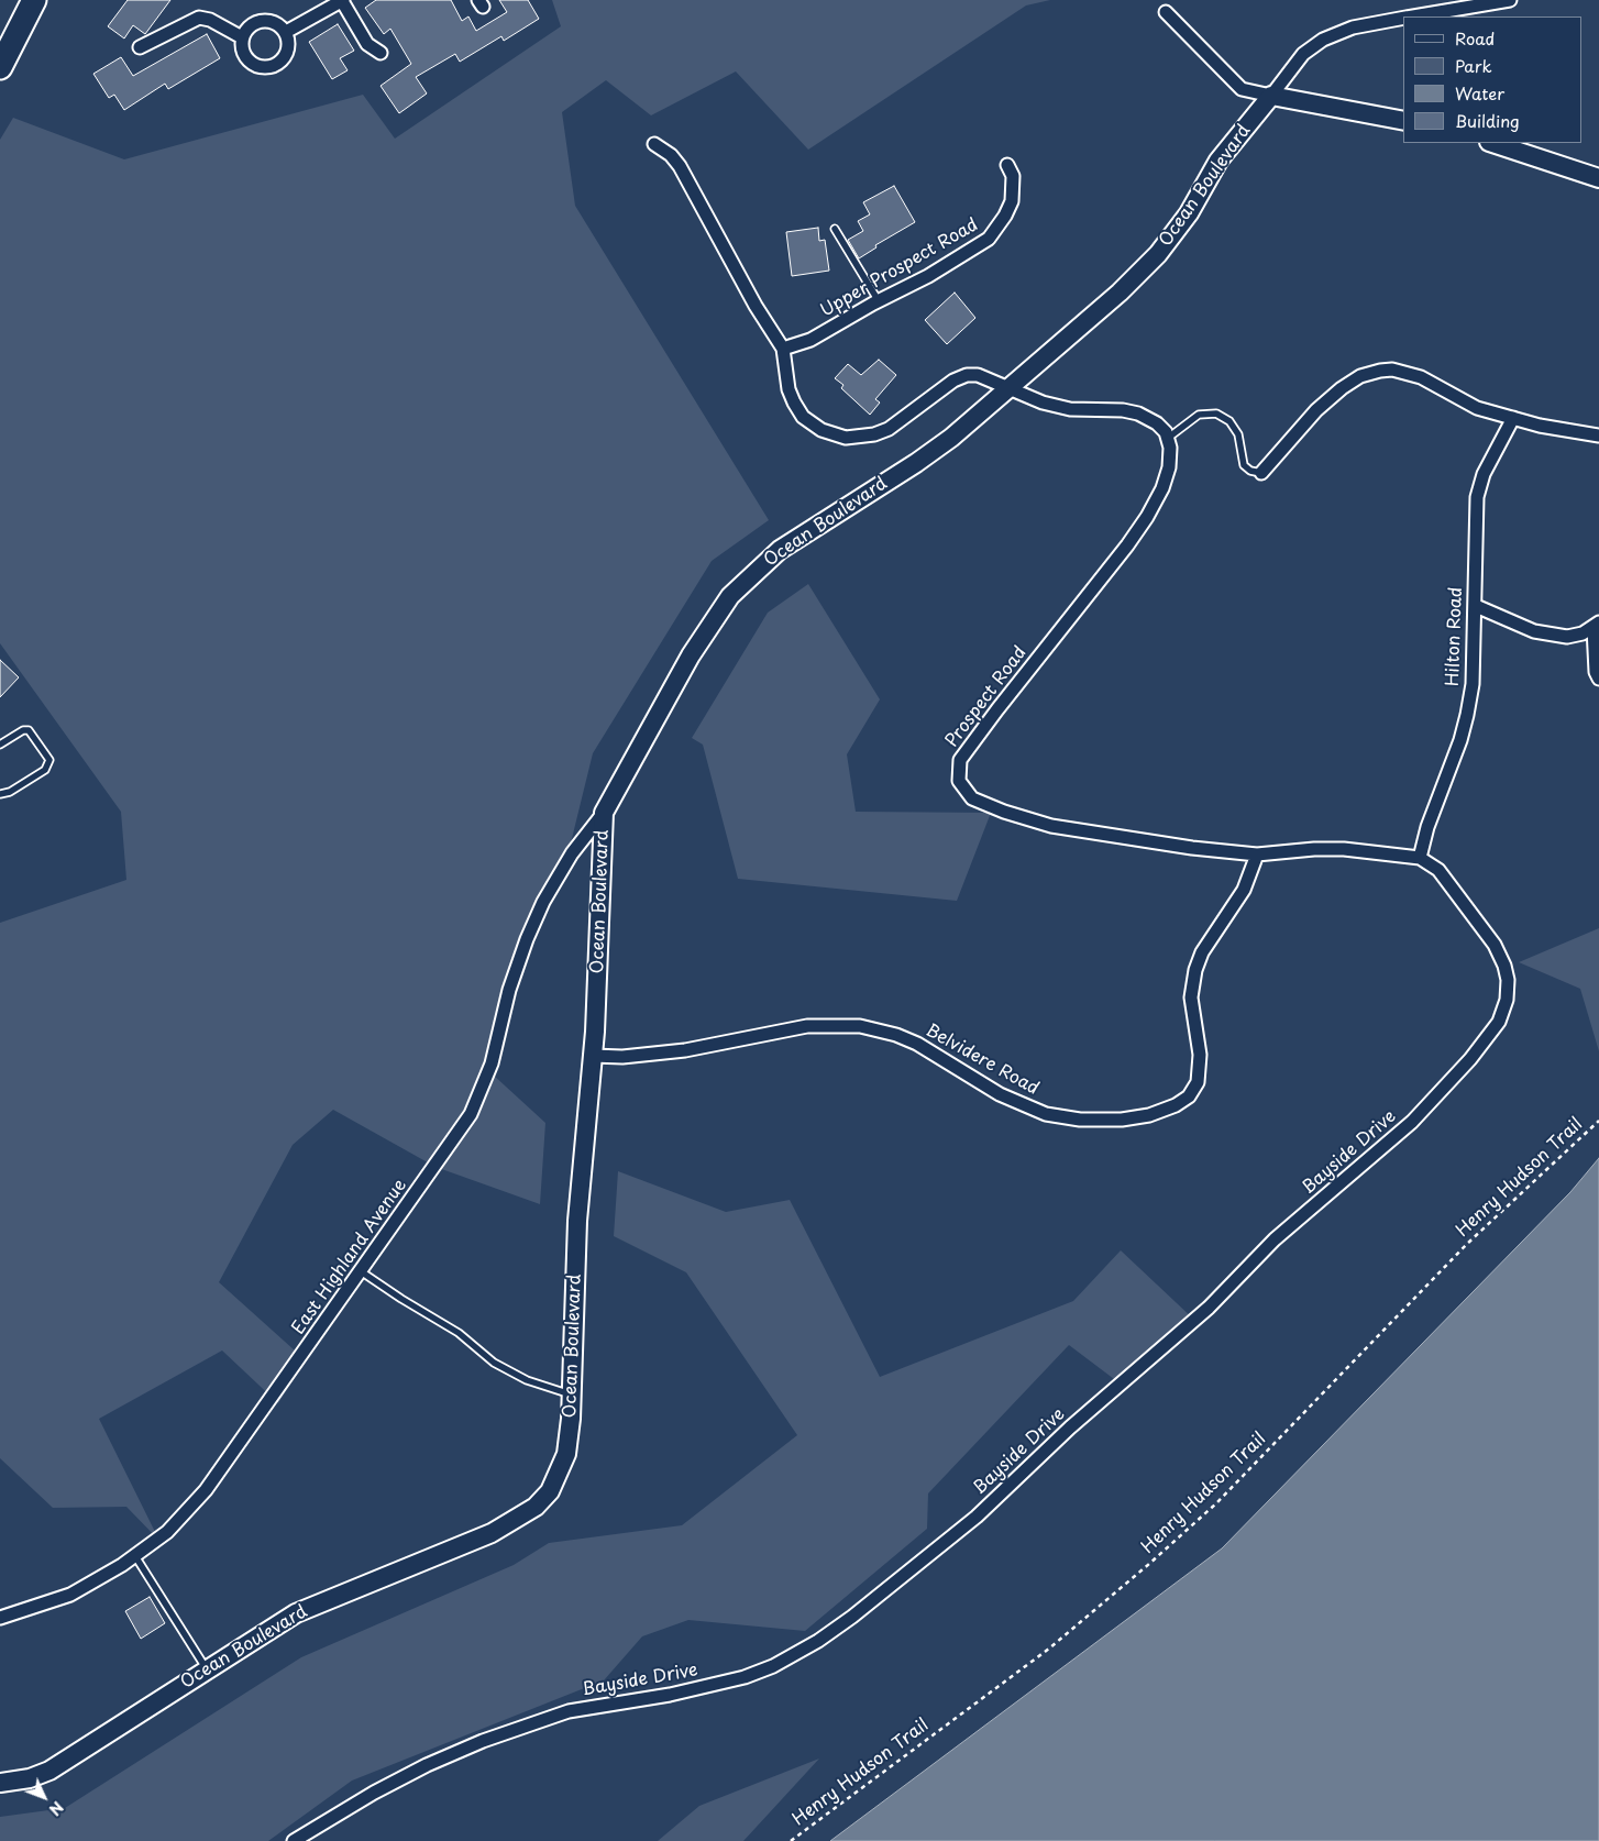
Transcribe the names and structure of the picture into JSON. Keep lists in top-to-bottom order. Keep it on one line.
{"streets":{"street":["Ocean Boulevard","Upper Prospect Road","Hilton Road","Prospect Road","Belvidere Road","Bayside Drive","East Highland Avenue"],"path":["Henry Hudson Trail"]},"crossings":[["Ocean Boulevard","Belvidere Road"],["Ocean Boulevard","East Highland Avenue"],["Hilton Road","Prospect Road"],["Hilton Road","Bayside Drive"],["Prospect Road","Belvidere Road"],["Prospect Road","Bayside Drive"]],"legend":["Road","Park","Water","Building"],"north":"bottom right"}
